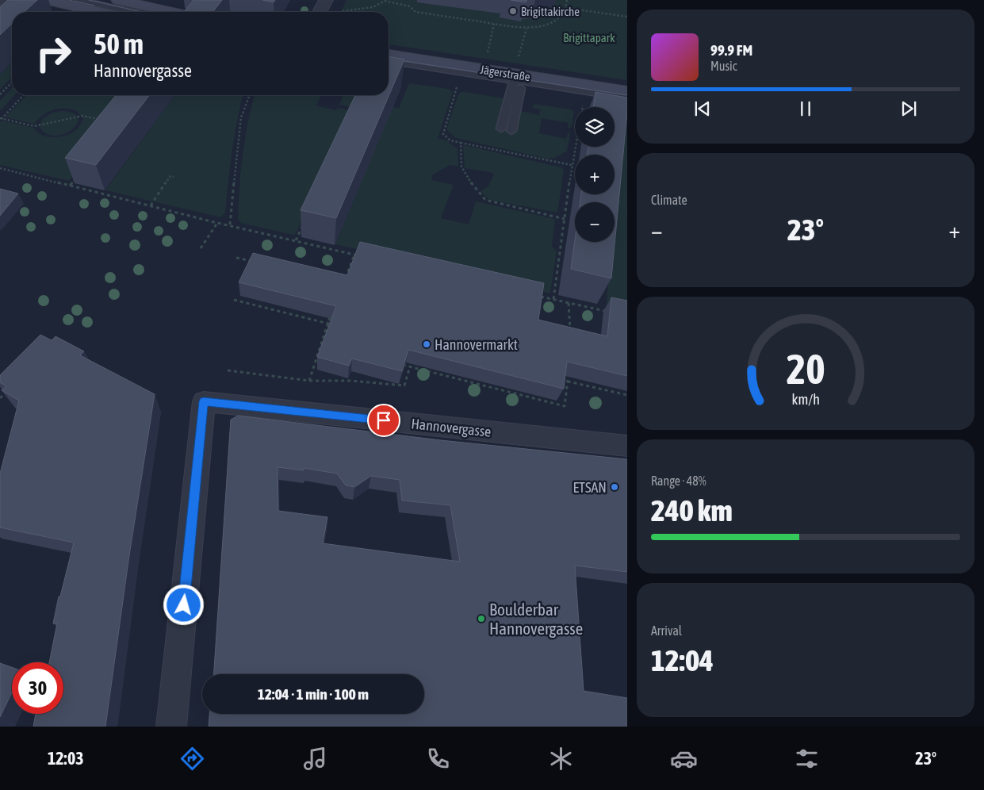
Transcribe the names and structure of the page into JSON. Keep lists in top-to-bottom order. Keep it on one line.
{"streets":{"main road":["Jägerstraße"],"street":["Hannovergasse"]},"parks":["Brigittapark"],"places":["Brigittakirche","Hannovermarkt","ETSAN","Boulderbar Hannovergasse"],"page":{"turn":["50 m","Hannovergasse"],"song":["99.9 FM","Music"],"map_buttons":["+","−"],"tile":["Climate",["Range · 48%","240 km"],["Arrival","12:04"]],"heat":["−","23°","+"],"limit":"30","trip":"12:04 · 1 min · 100 m","tabs":["12:03","23°"],"gauge":["20","km/h"]}}
